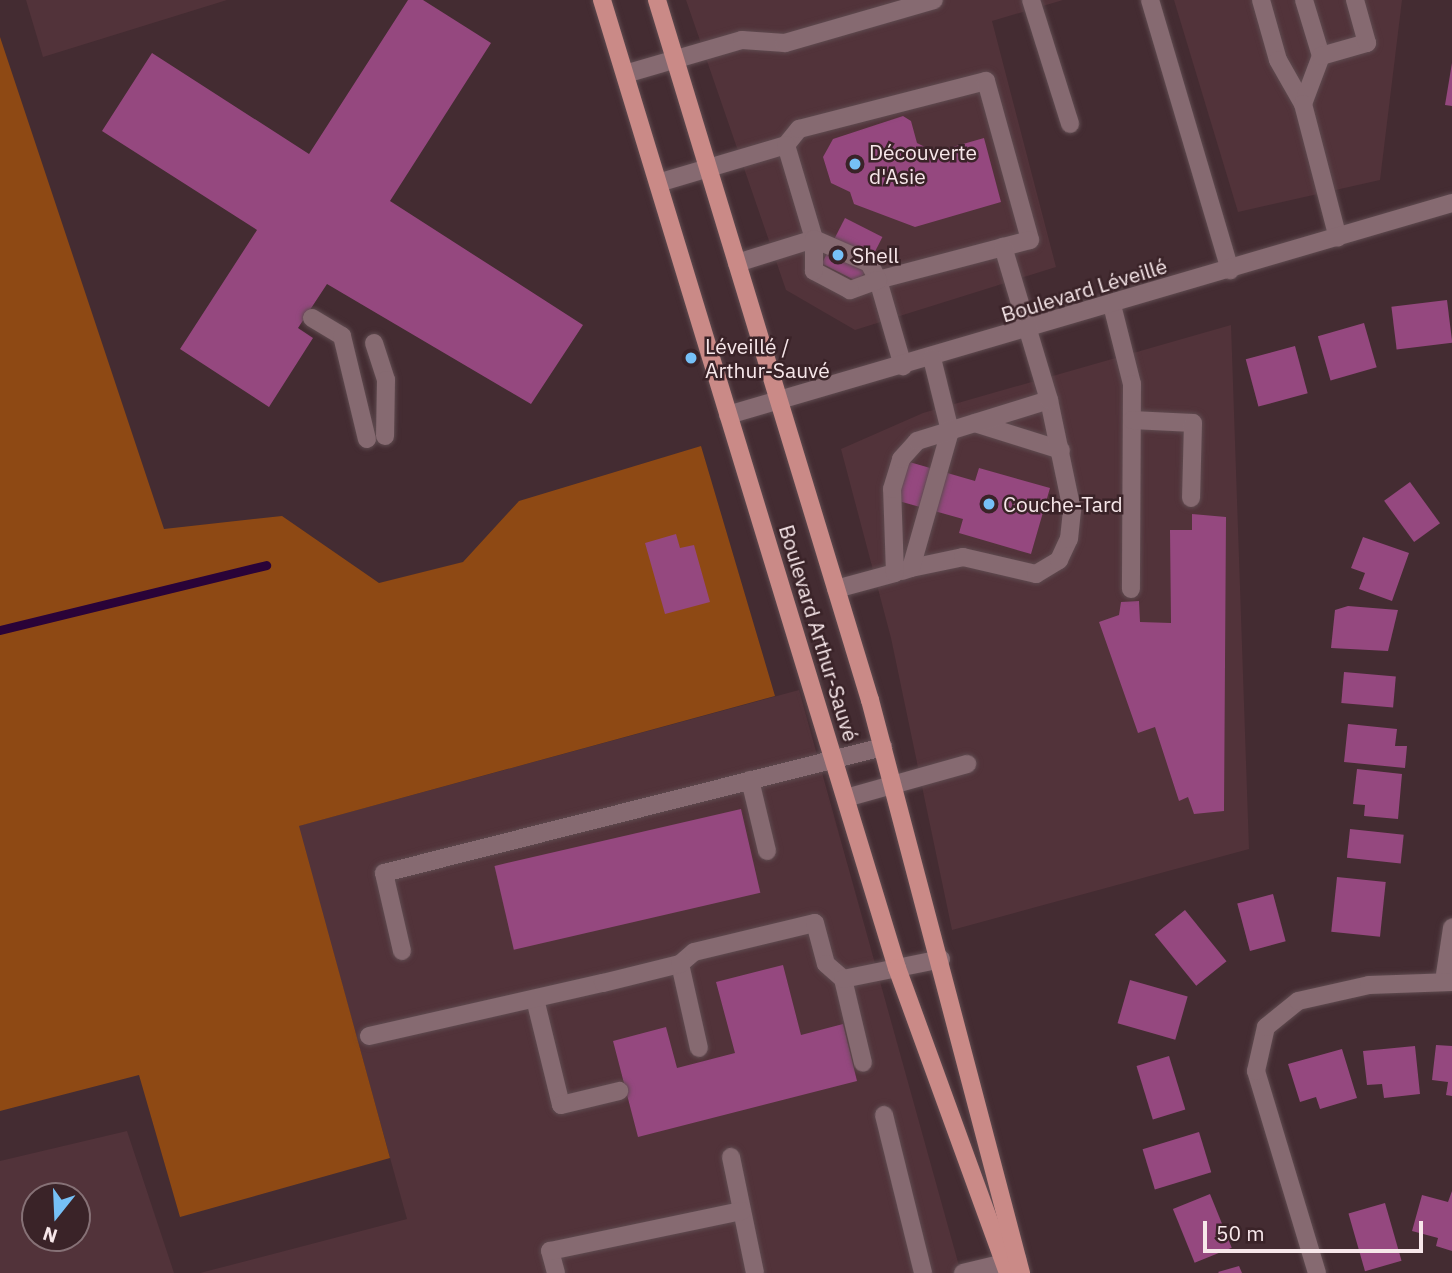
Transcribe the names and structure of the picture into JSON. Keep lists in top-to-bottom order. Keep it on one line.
{"streets":{"main road":["Boulevard Arthur-Sauvé"],"street":["Boulevard Léveillé"]},"crossings":[["Boulevard Léveillé","Boulevard Arthur-Sauvé"]],"places":["Découverte d'Asie","Shell","Léveillé / Arthur-Sauvé","Couche-Tard"],"scale_bar":"50 m","north":"bottom"}
